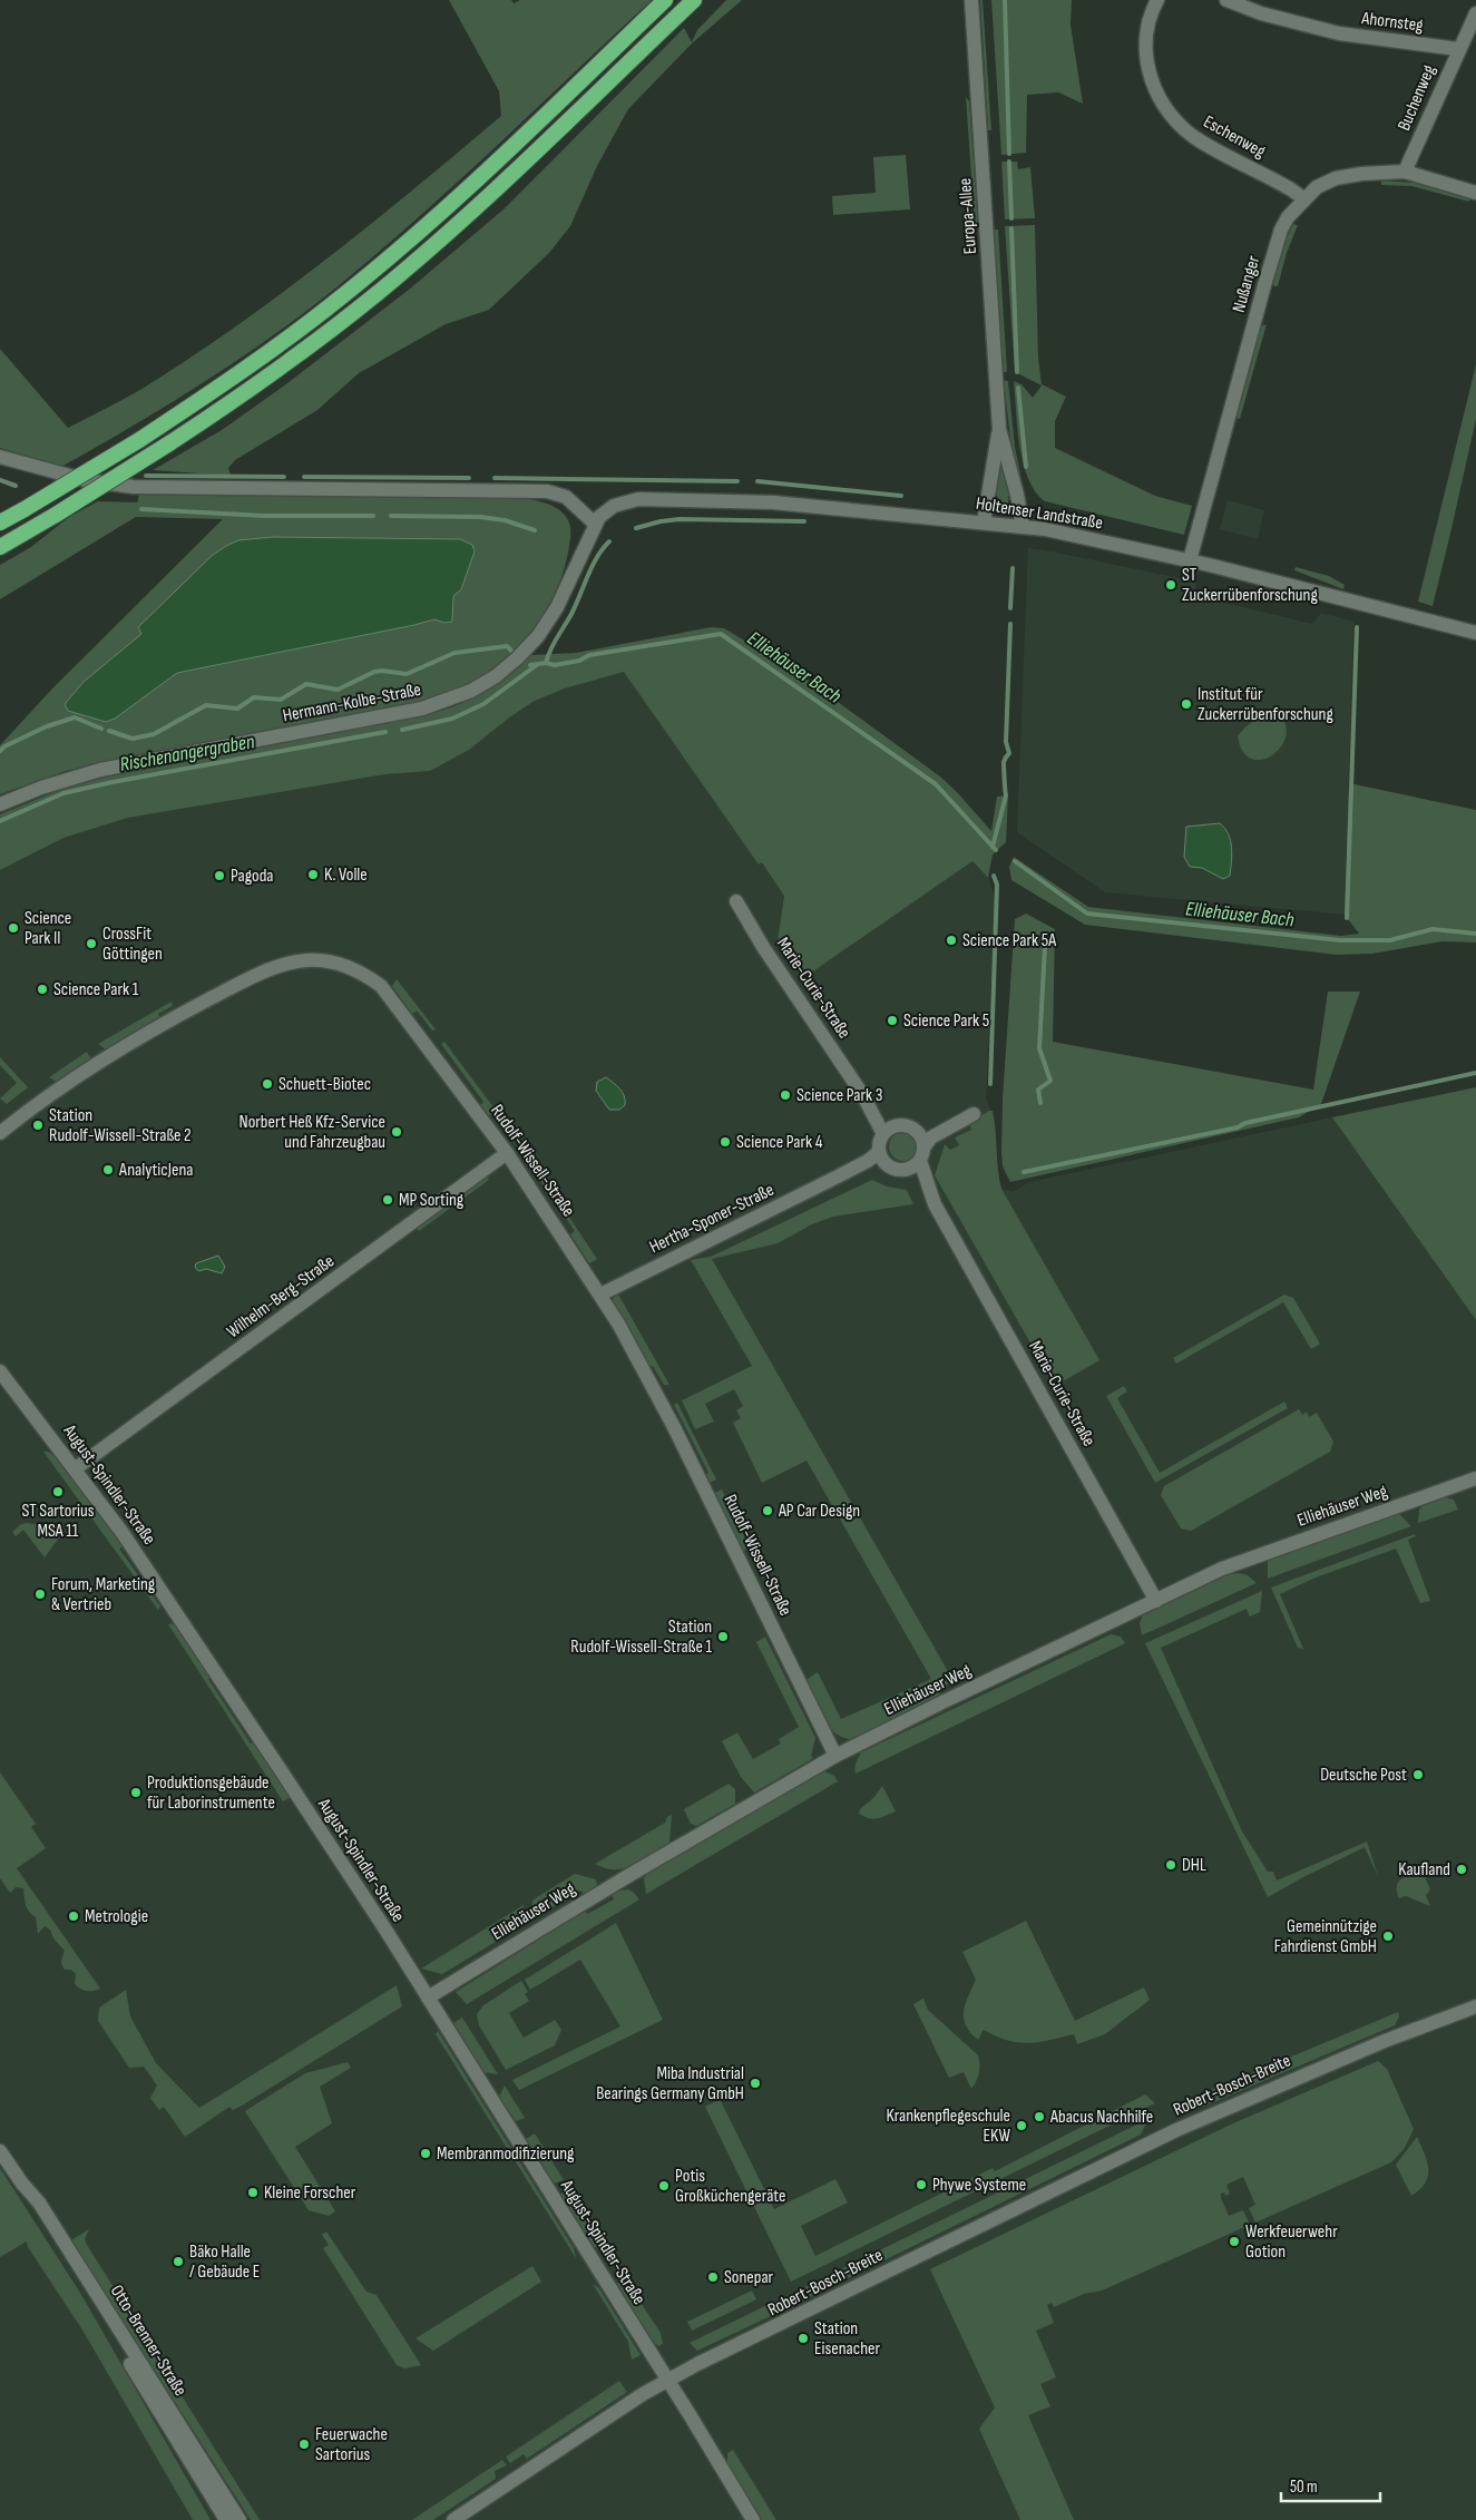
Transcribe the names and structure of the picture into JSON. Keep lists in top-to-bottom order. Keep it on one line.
{"streets":{"street":["Ahornsteg","Buchenweg","Eschenweg","Europa-Allee","Nußanger","Holtenser Landstraße","Hermann-Kolbe-Straße","Marie-Curie-Straße","Rudolf-Wissell-Straße","Hertha-Sponer-Straße","Wilhelm-Berg-Straße","August-Spindler-Straße","Elliehäuser Weg","Robert-Bosch-Breite","Otto-Brenner-Straße"]},"crossings":[["Ahornsteg","Buchenweg"],["Buchenweg","Nußanger"],["Eschenweg","Nußanger"],["Europa-Allee","Holtenser Landstraße"],["Nußanger","Holtenser Landstraße"],["Holtenser Landstraße","Hermann-Kolbe-Straße"],["Marie-Curie-Straße","Hertha-Sponer-Straße"],["Marie-Curie-Straße","Elliehäuser Weg"],["Rudolf-Wissell-Straße","Hertha-Sponer-Straße"],["Rudolf-Wissell-Straße","Wilhelm-Berg-Straße"],["Rudolf-Wissell-Straße","Elliehäuser Weg"],["Wilhelm-Berg-Straße","August-Spindler-Straße"],["August-Spindler-Straße","Elliehäuser Weg"],["August-Spindler-Straße","Robert-Bosch-Breite"]],"water":["Elliehäuser Bach","Rischenangergraben"],"places":["ST Zuckerrübenforschung","Institut für Zuckerrübenforschung","K. Volle","Pagoda","Science Park II","Science Park 5A","CrossFit Göttingen","Science Park 1","Science Park 5","Schuett-Biotec","Science Park 3","Station Rudolf-Wissell-Straße 2","Norbert Heß Kfz-Service und Fahrzeugbau","Science Park 4","AnalyticJena","MP Sorting","ST Sartorius MSA 11","AP Car Design","Forum, Marketing & Vertrieb","Station Rudolf-Wissell-Straße 1","Deutsche Post","Produktionsgebäude für Laborinstrumente","DHL","Kaufland","Metrologie","Gemeinnützige Fahrdienst GmbH","Miba Industrial Bearings Germany GmbH","Abacus Nachhilfe","Krankenpflegeschule EKW","Membranmodifizierung","Phywe Systeme","Potis Großküchengeräte","Kleine Forscher","Werkfeuerwehr Gotion","Bäko Halle / Gebäude E","Sonepar","Station Eisenacher","Feuerwache Sartorius"],"scale_bar":"50 m"}
